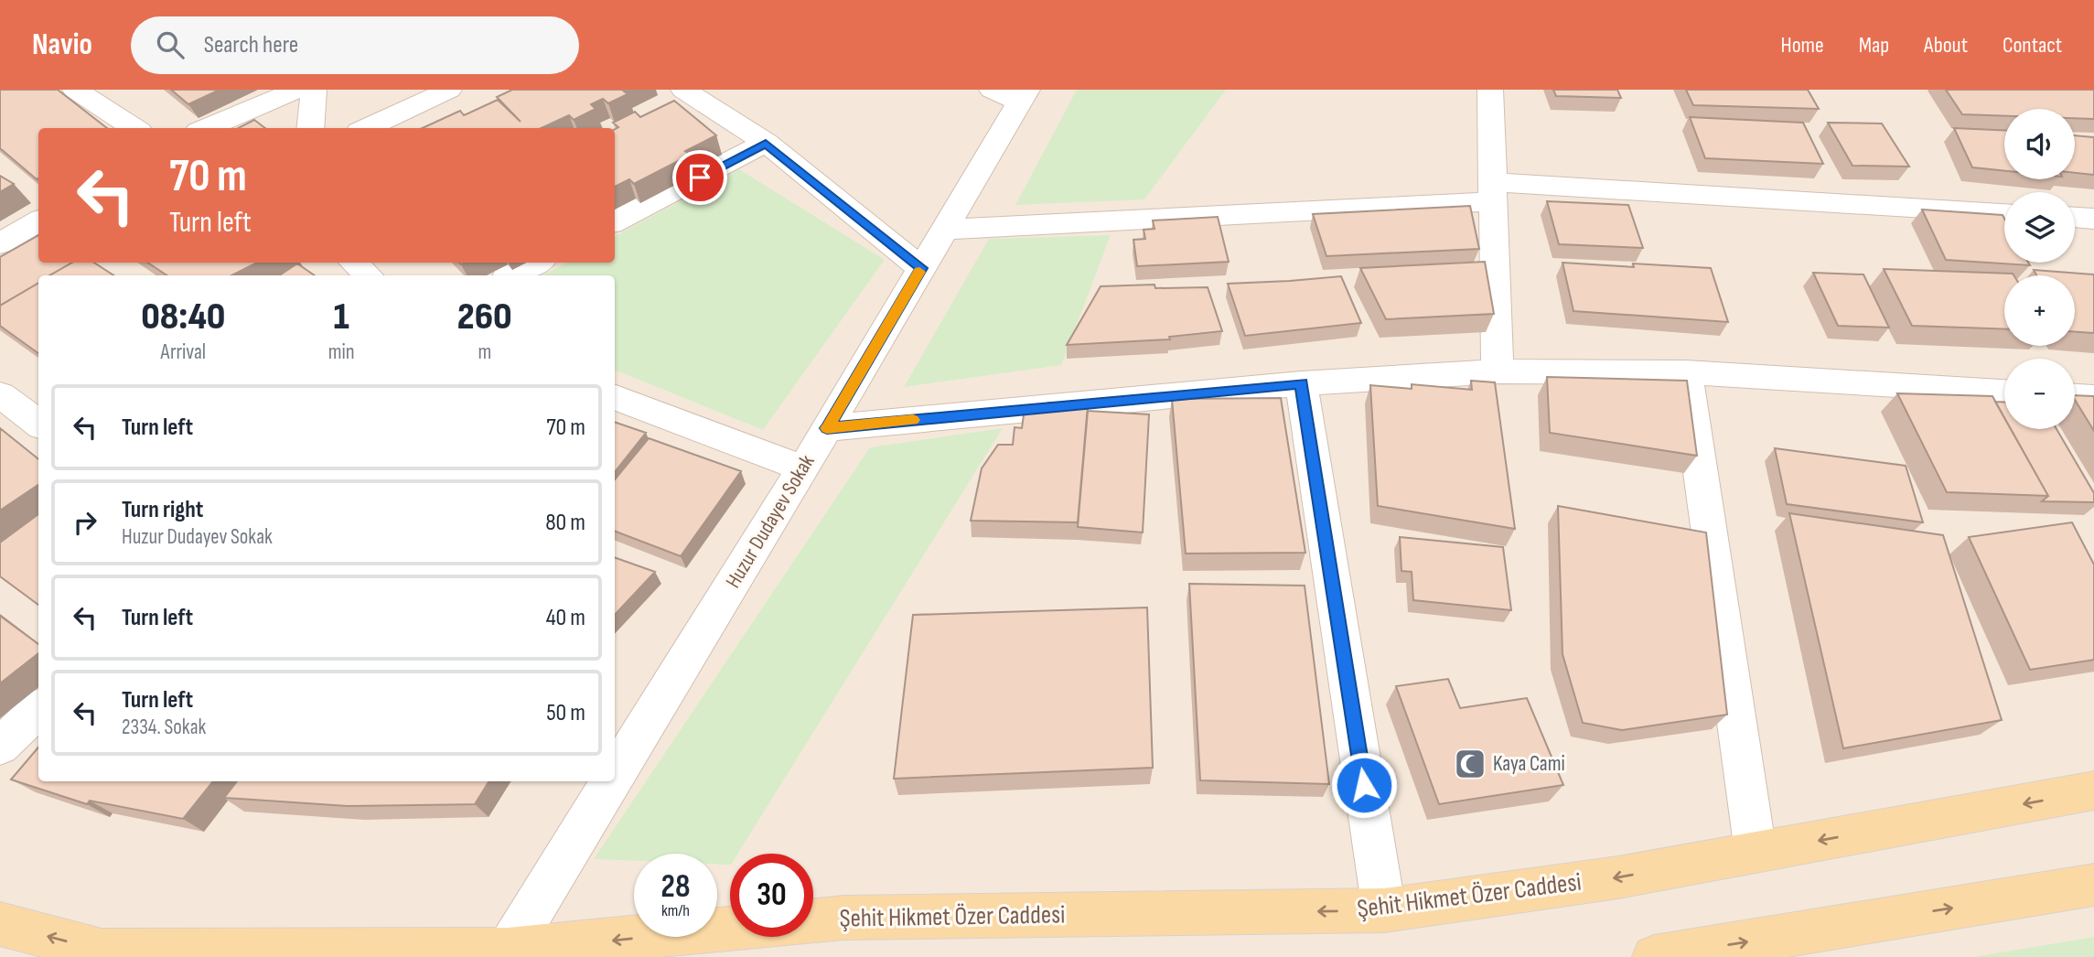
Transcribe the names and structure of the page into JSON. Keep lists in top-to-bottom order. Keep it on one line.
{"streets":{"main road":["Şehit Hikmet Özer Caddesi"],"street":["Huzur Dudayev Sokak"]},"crossings":[["Huzur Dudayev Sokak","Şehit Hikmet Özer Caddesi"]],"one_way":["Şehit Hikmet Özer Caddesi"],"places":{"mosque":["Kaya Cami"]},"page":{"header":"Navio","search":"Search here","nav":["Home","Map","About","Contact"],"map_buttons":["+","−"],"turn":["70 m","Turn left"],"eta":["08:40","Arrival","1","min","260","m"],"list":[{"name":"Turn left","value":"70 m"},{"name":"Turn right","note":"Huzur Dudayev Sokak","value":"80 m"},{"name":"Turn left","value":"40 m"},{"name":"Turn left","note":"2334. Sokak","value":"50 m"}],"speed":"28 km/h","limit":"30"}}
